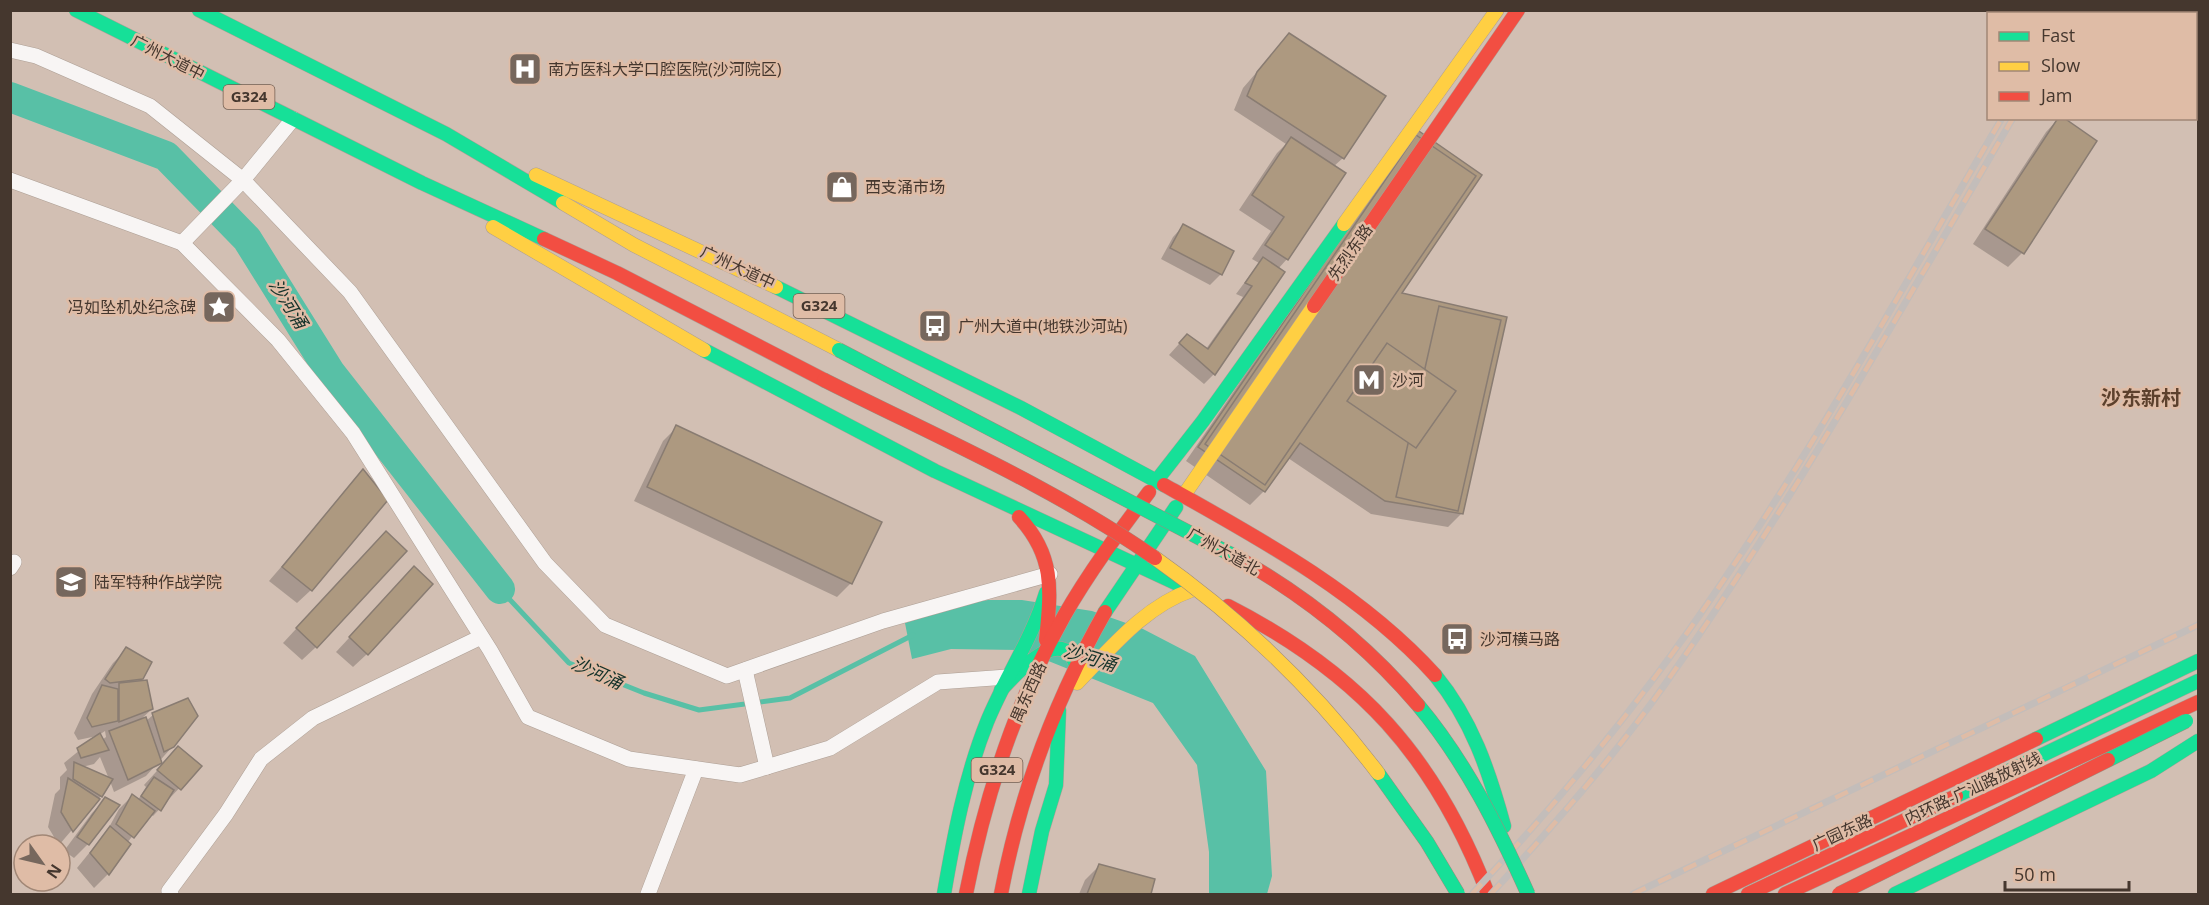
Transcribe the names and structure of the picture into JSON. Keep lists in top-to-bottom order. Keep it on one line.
{"streets":{"main road":["广州大道中","G324","先烈东路","广州大道北","禺东西路","内环路-广汕路放射线","广园东路"]},"crossings":[["广州大道中","G324"],["广州大道中","先烈东路"],["广州大道中","广州大道北"],["广州大道中","禺东西路"],["G324","禺东西路"],["先烈东路","广州大道北"],["先烈东路","禺东西路"],["广州大道北","禺东西路"]],"districts":["沙东新村"],"water":["沙河涌"],"places":{"hospital":["南方医科大学口腔医院(沙河院区)"],"shop":["西支涌市场"],"place":["冯如坠机处纪念碑"],"bus stop":["广州大道中(地铁沙河站)","沙河横马路"],"metro station":["沙河"],"school or university":["陆军特种作战学院"]},"legend":["Fast","Slow","Jam"],"scale_bar":"50 m","north":"bottom right"}
